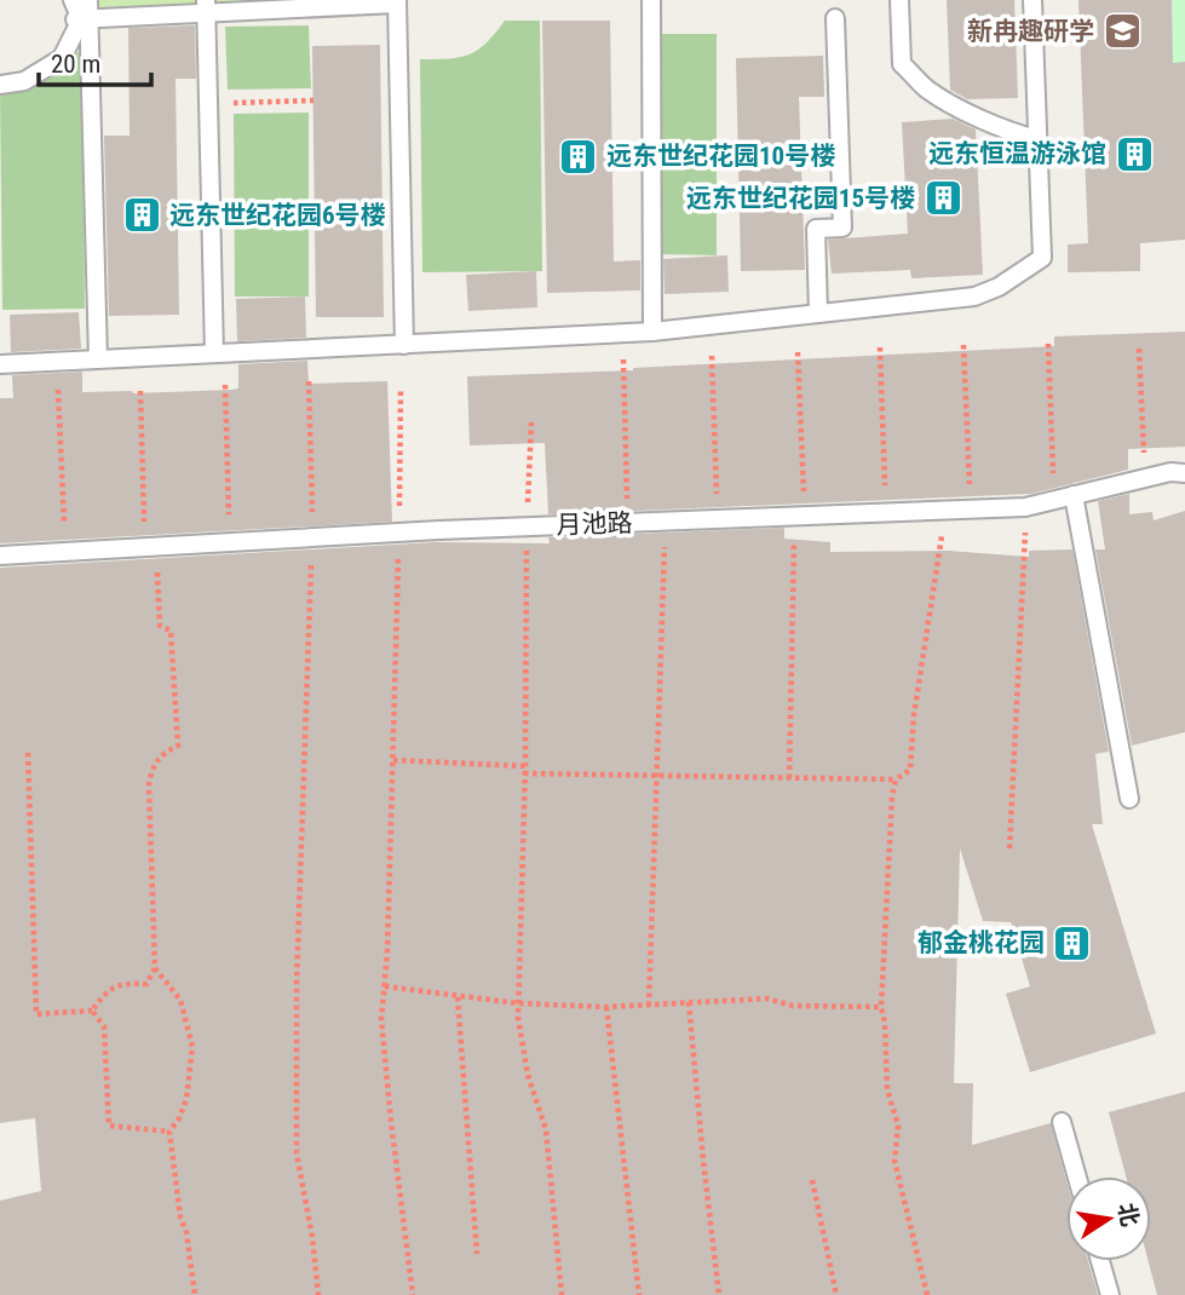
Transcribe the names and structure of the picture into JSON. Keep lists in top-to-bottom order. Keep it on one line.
{"streets":{"lane":["月池路"]},"places":{"school or university":["新冉趣研学"],"building":["远东恒温游泳馆","远东世纪花园10号楼","远东世纪花园15号楼","远东世纪花园6号楼","郁金桃花园"]},"scale_bar":"20 m","north":"right"}
